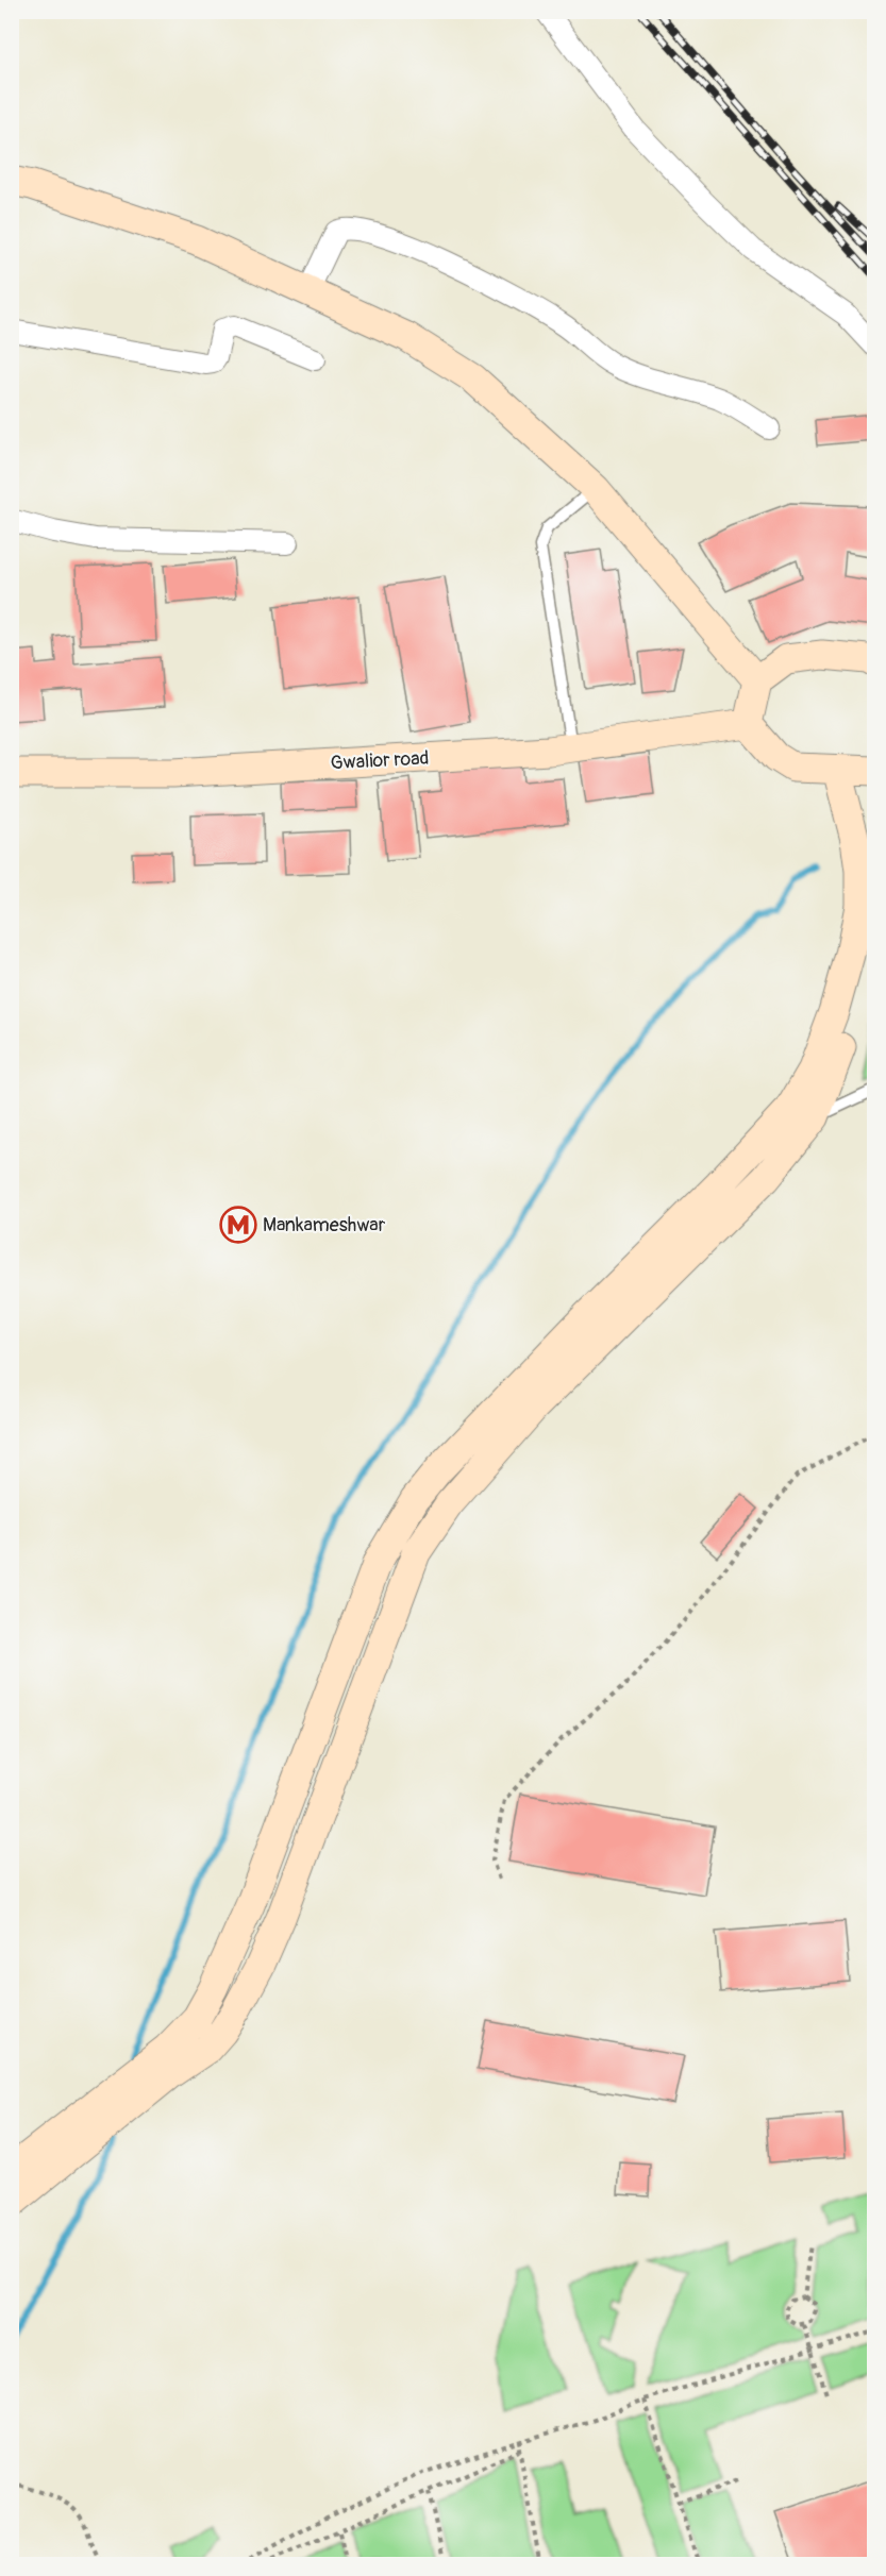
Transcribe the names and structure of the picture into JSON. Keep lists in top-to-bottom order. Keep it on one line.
{"streets":{"main road":["Gwalior road"]},"places":{"metro station":["Mankameshwar"]}}
